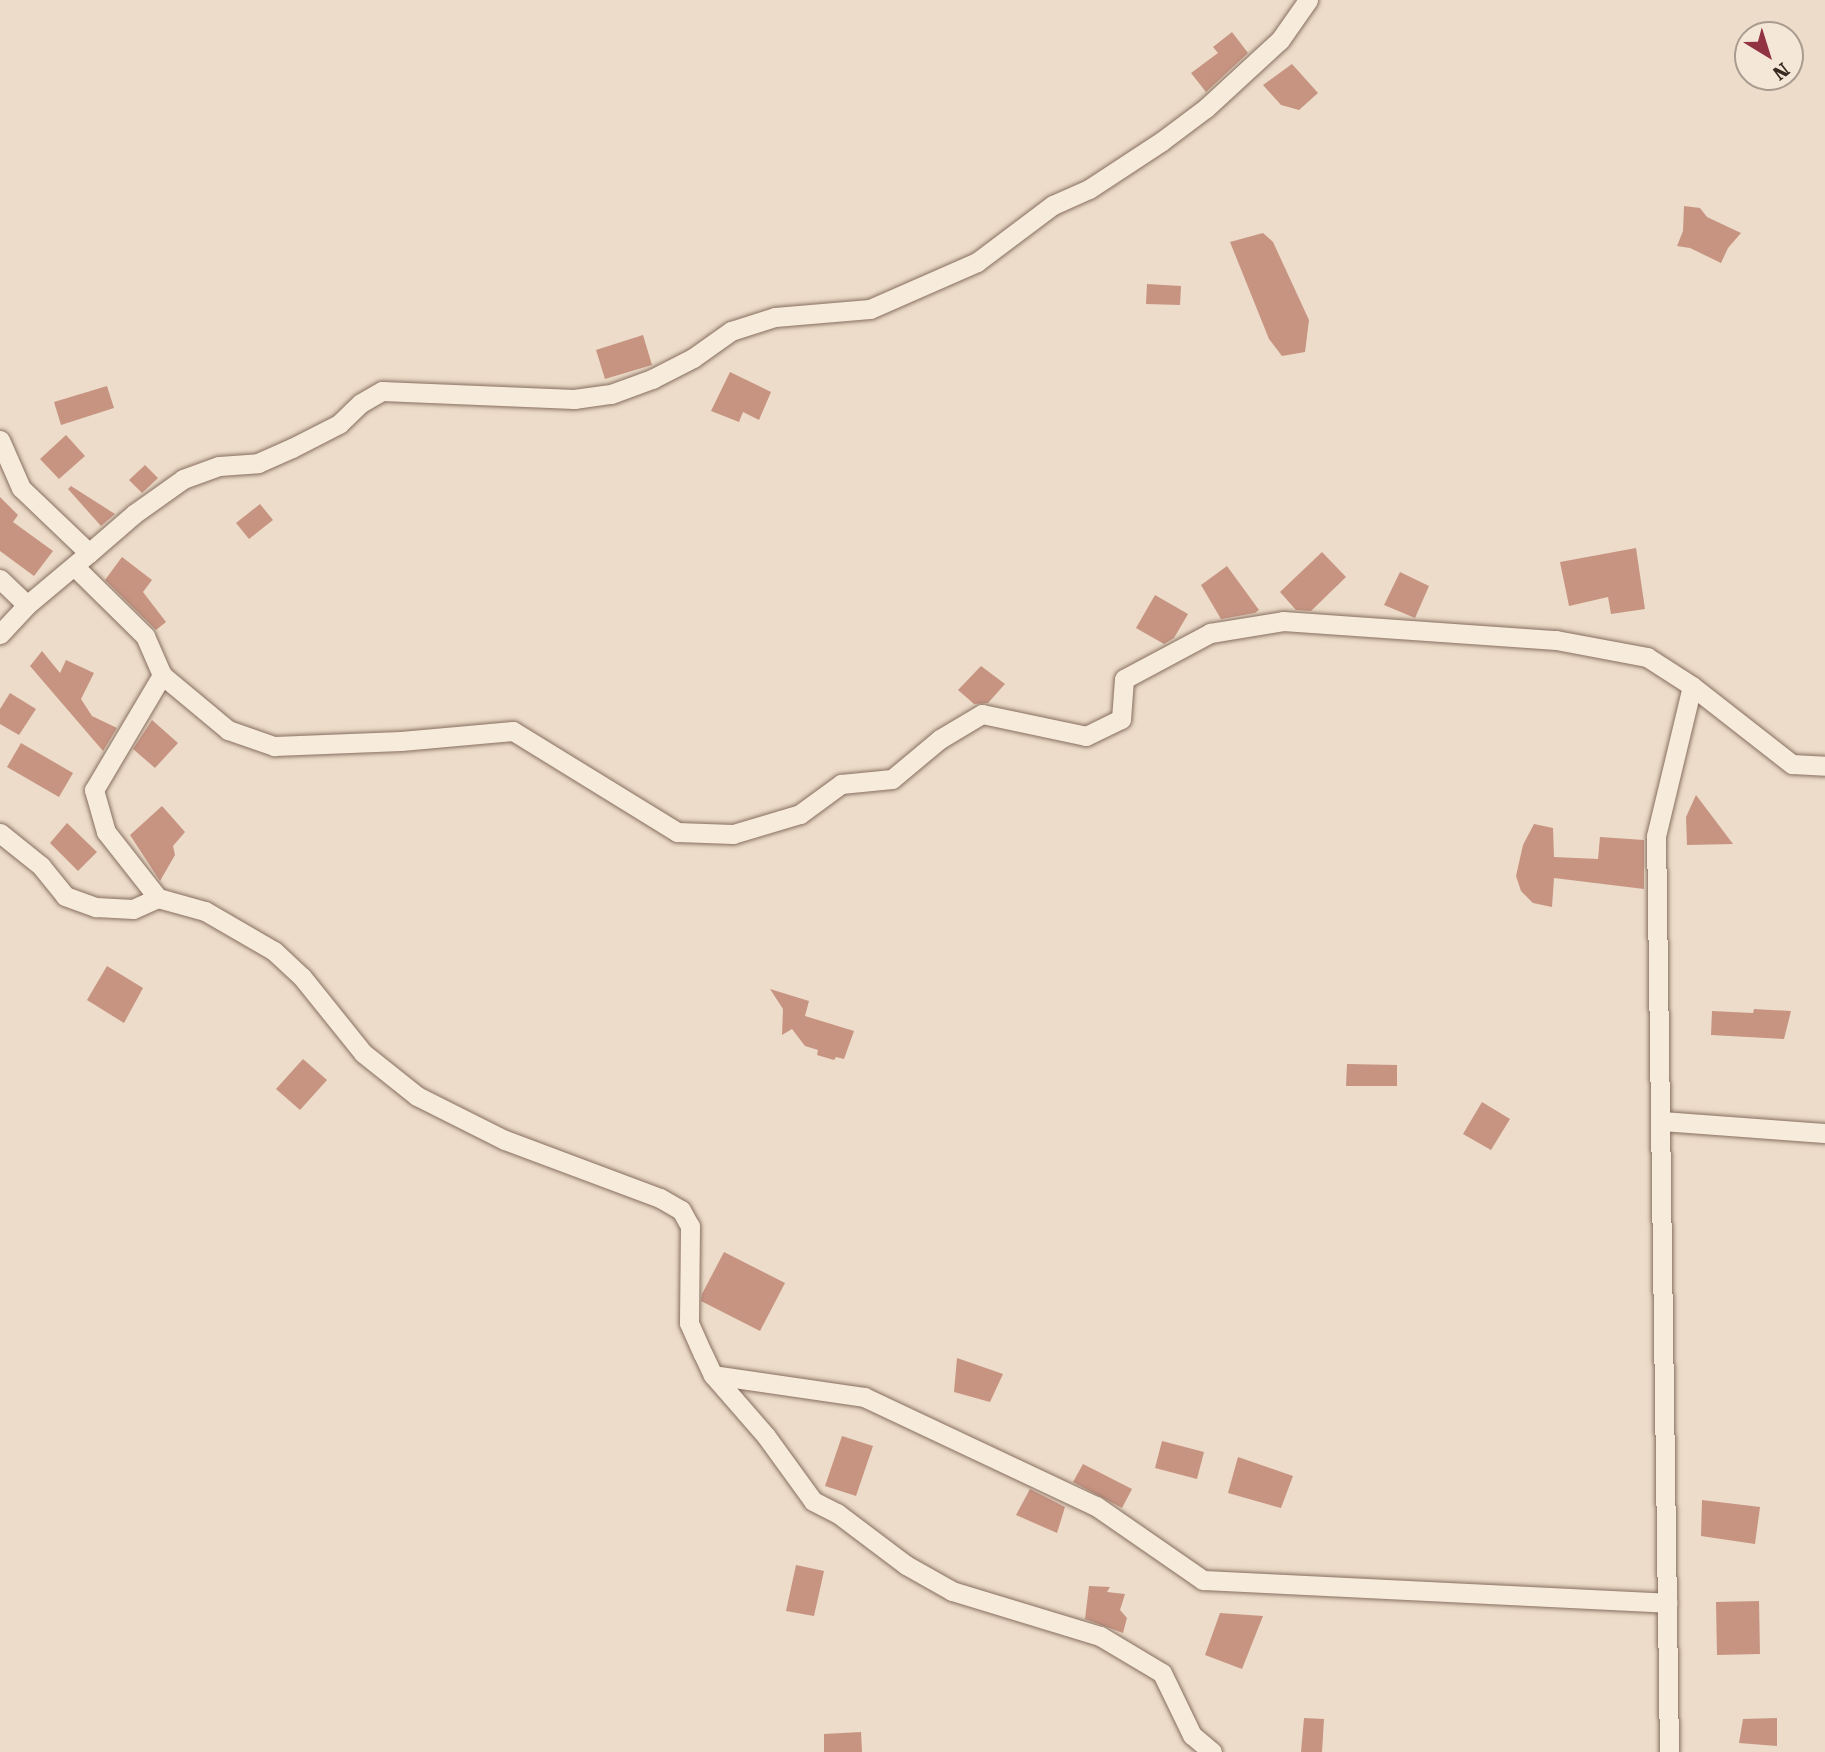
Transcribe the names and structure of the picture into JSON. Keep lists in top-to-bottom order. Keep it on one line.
{"north":"bottom right"}
